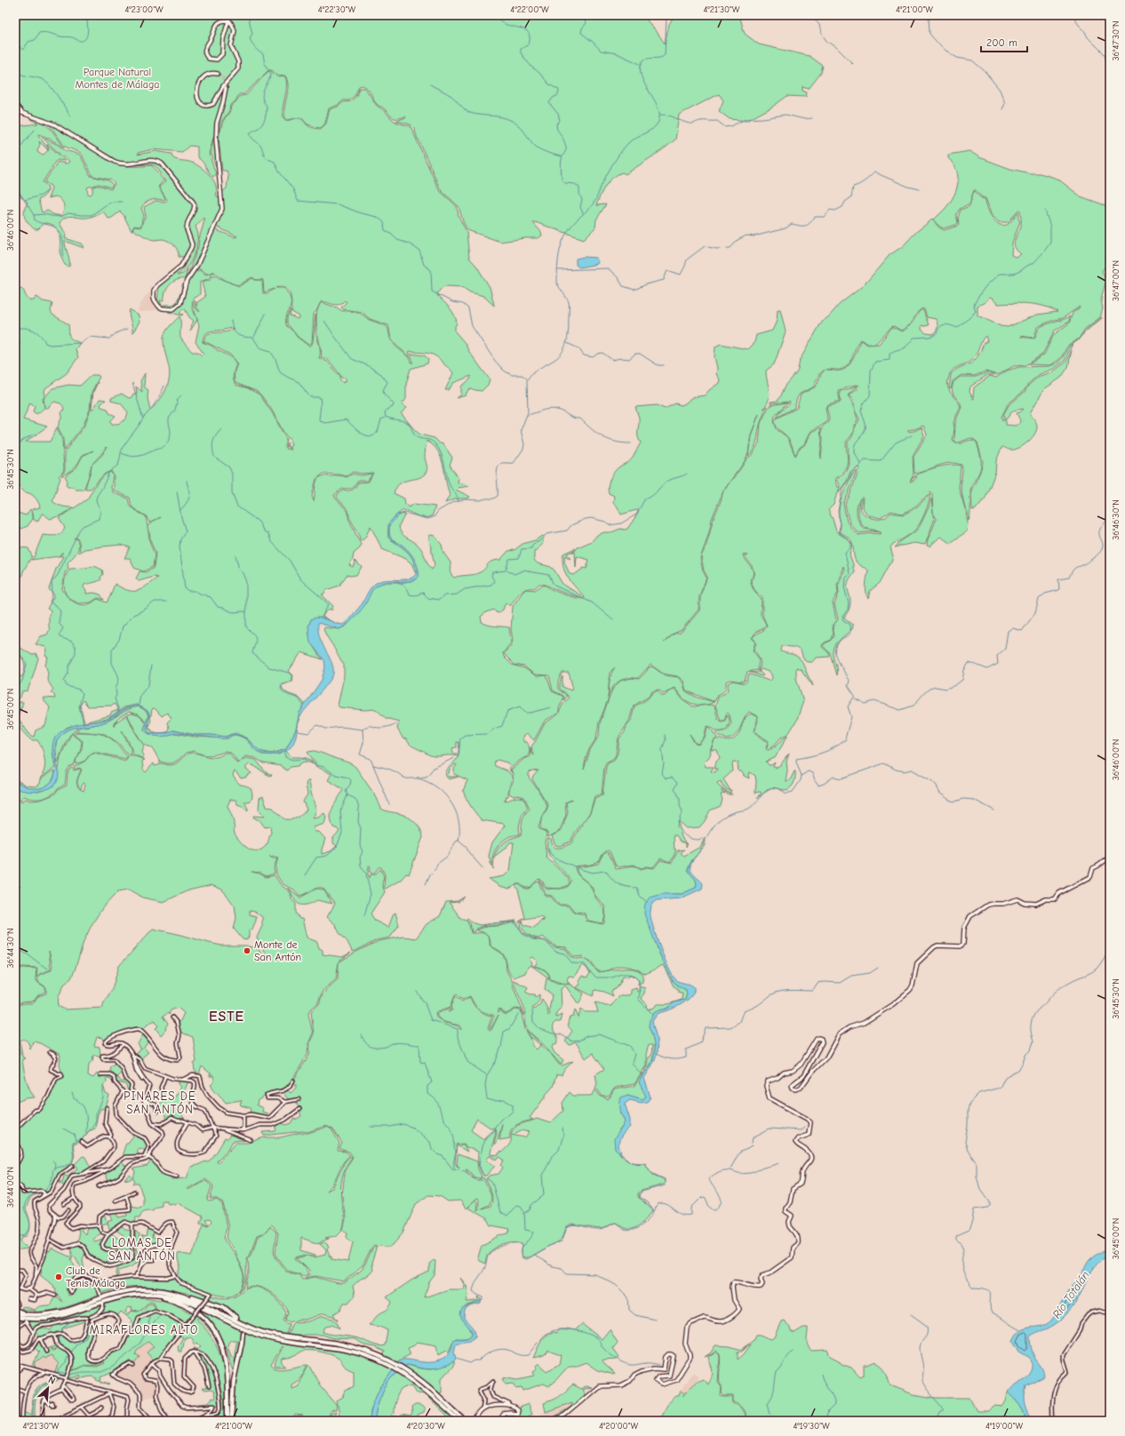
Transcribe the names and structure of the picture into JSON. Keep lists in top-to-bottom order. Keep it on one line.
{"districts":["ESTE","PINARES DE SAN ANTÓN","LOMAS DE SAN ANTÓN","MIRAFLORES ALTO"],"water":["Río Totalán"],"parks":["Parque Natural Montes de Málaga"],"places":["Monte de San Antón","Club de Tenis Málaga"],"scale_bar":"200 m","north":"top right","coordinates":["4°23'00\"W","4°22'30\"W","4°22'00\"W","4°21'30\"W","4°21'00\"W","36°47'30\"N","36°46'00\"N","36°47'00\"N","36°45'30\"N","36°46'30\"N","36°45'00\"N","36°44'30\"N","36°44'00\"N","4°20'30\"W","4°20'00\"W","4°19'30\"W","4°19'00\"W"]}
